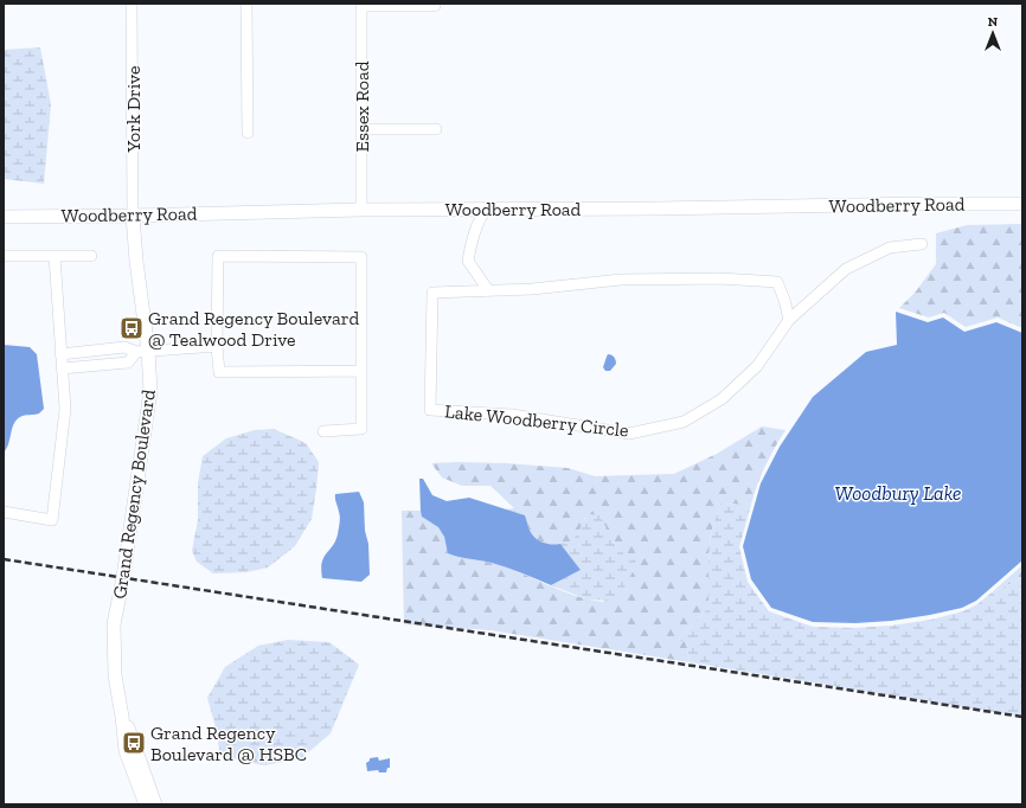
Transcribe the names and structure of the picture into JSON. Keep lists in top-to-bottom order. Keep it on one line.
{"streets":{"street":["Essex Road","York Drive","Woodberry Road","Lake Woodberry Circle","Grand Regency Boulevard"]},"crossings":[["Essex Road","Woodberry Road"],["York Drive","Woodberry Road"],["York Drive","Grand Regency Boulevard"],["Woodberry Road","Grand Regency Boulevard"]],"water":["Woodbury Lake"],"places":{"bus stop":["Grand Regency Boulevard @ Tealwood Drive","Grand Regency Boulevard @ HSBC"]},"north":"top"}
